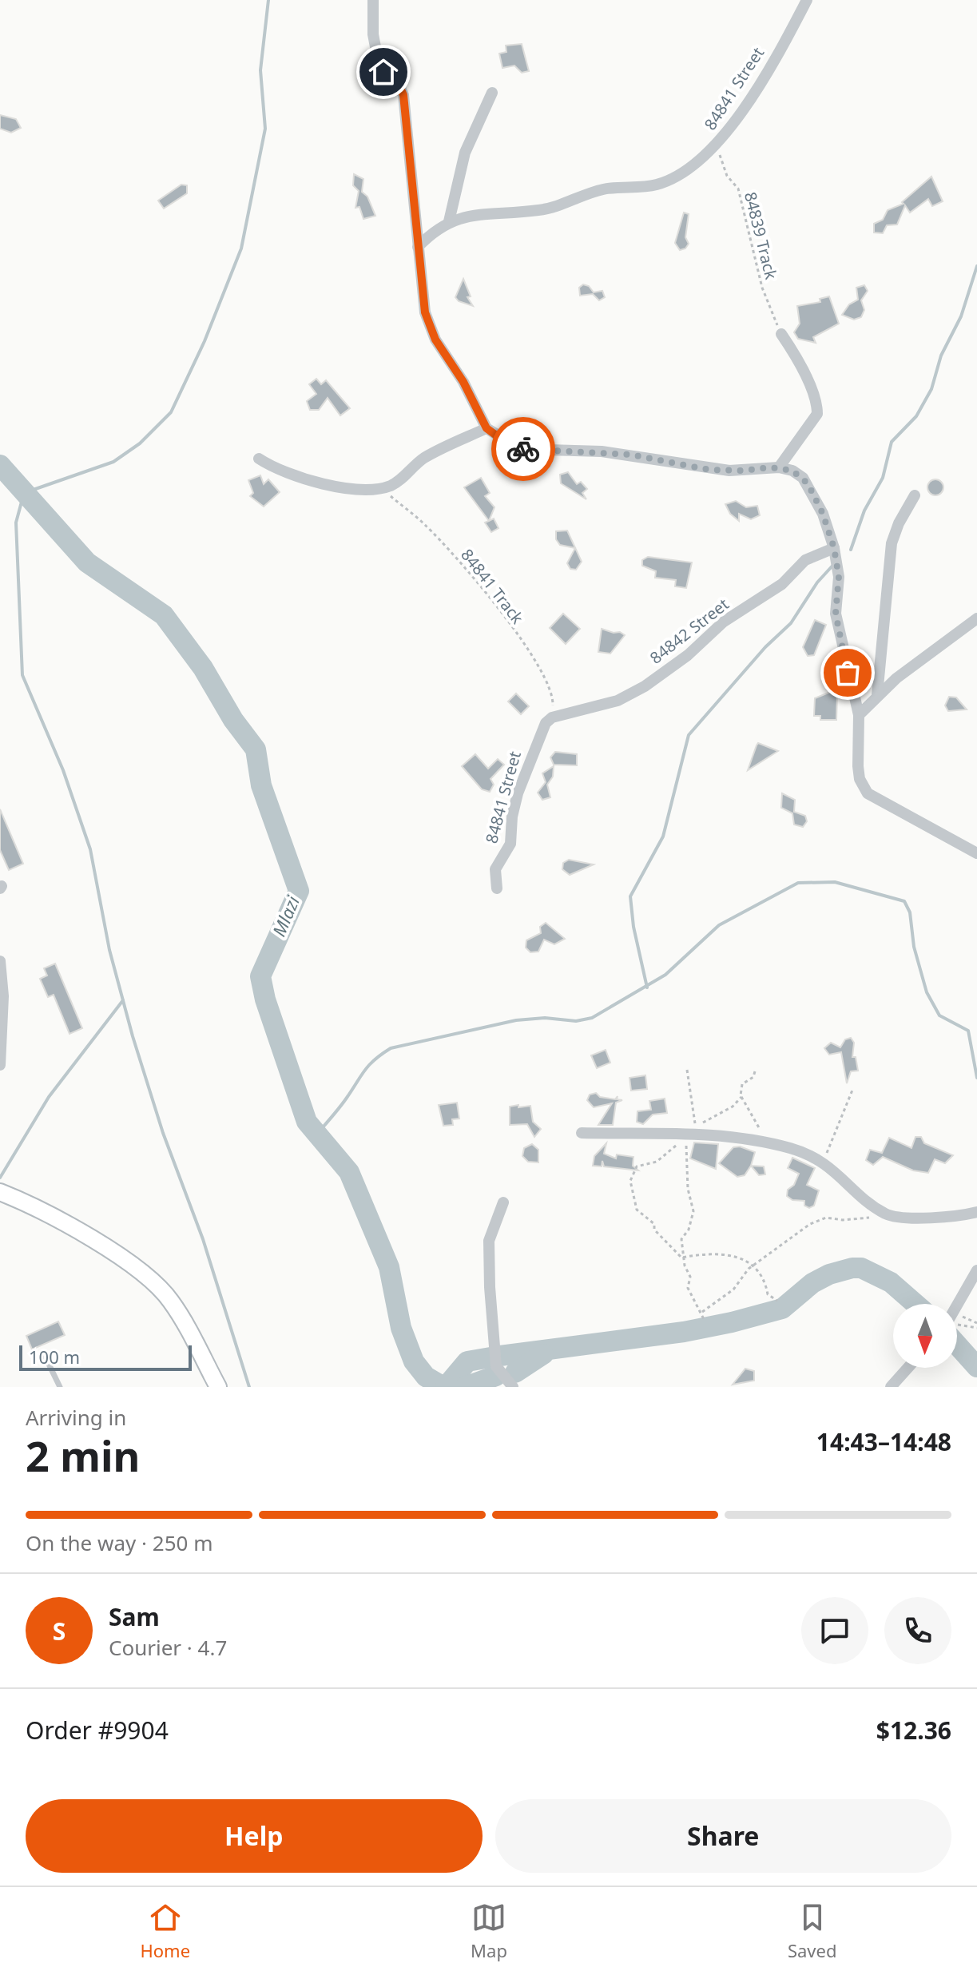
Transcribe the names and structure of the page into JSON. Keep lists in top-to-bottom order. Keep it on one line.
{"streets":{"street":["84841 Street","84842 Street"],"path":["84839 Track","84841 Track"]},"crossings":[["84841 Street","84839 Track"],["84841 Street","84841 Track"],["84841 Street","84842 Street"],["84841 Track","84842 Street"]],"water":["Mlazi"],"scale_bar":"100 m","north":"bottom","page":{"scale":"100 m","heading":["2 min","Arriving in","14:43–14:48"],"panel":["Sam","Courier · 4.7","Order #9904","$12.36"],"bar":"On the way · 250 m","round":"S","buttons":["Help","Share"],"tabs":["Home","Map","Saved"]}}
